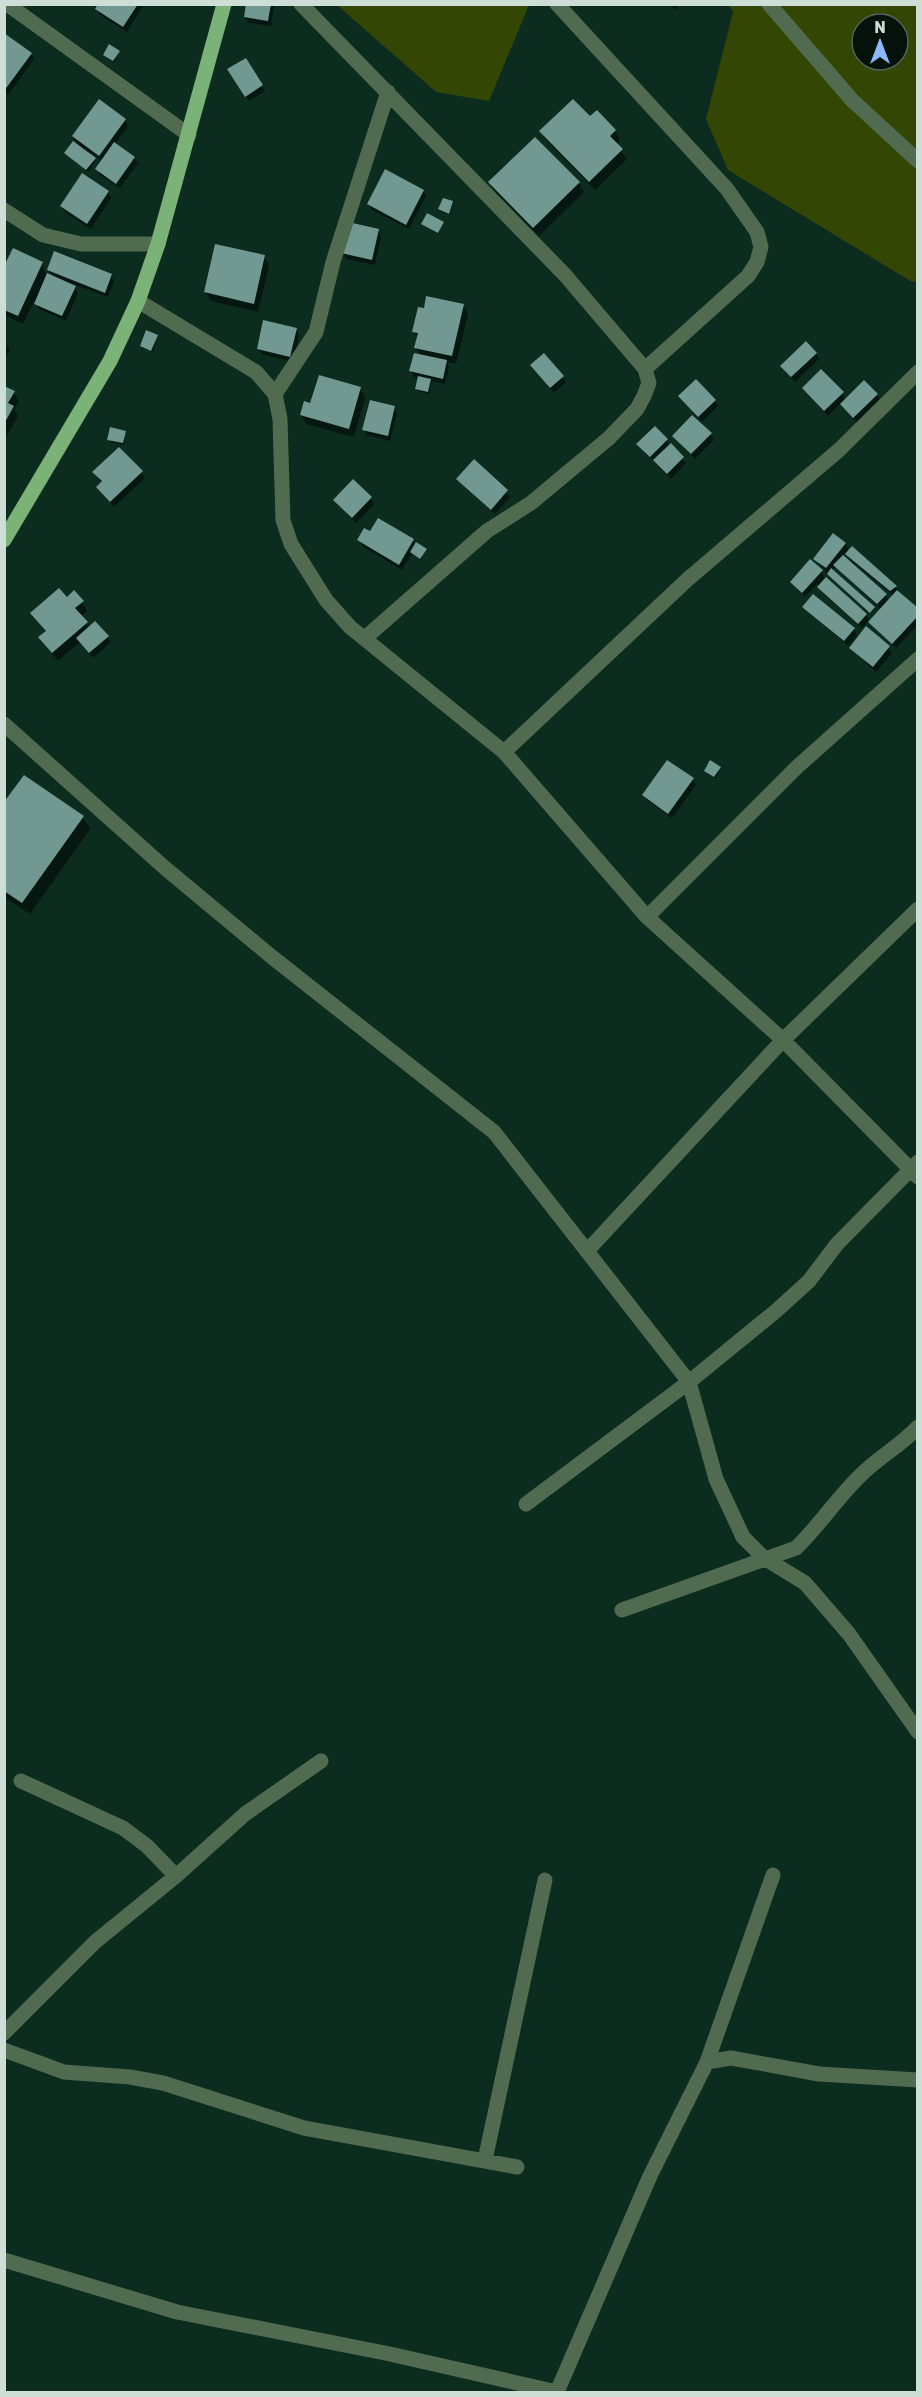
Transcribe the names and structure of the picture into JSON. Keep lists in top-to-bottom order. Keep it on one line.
{"north":"top"}
